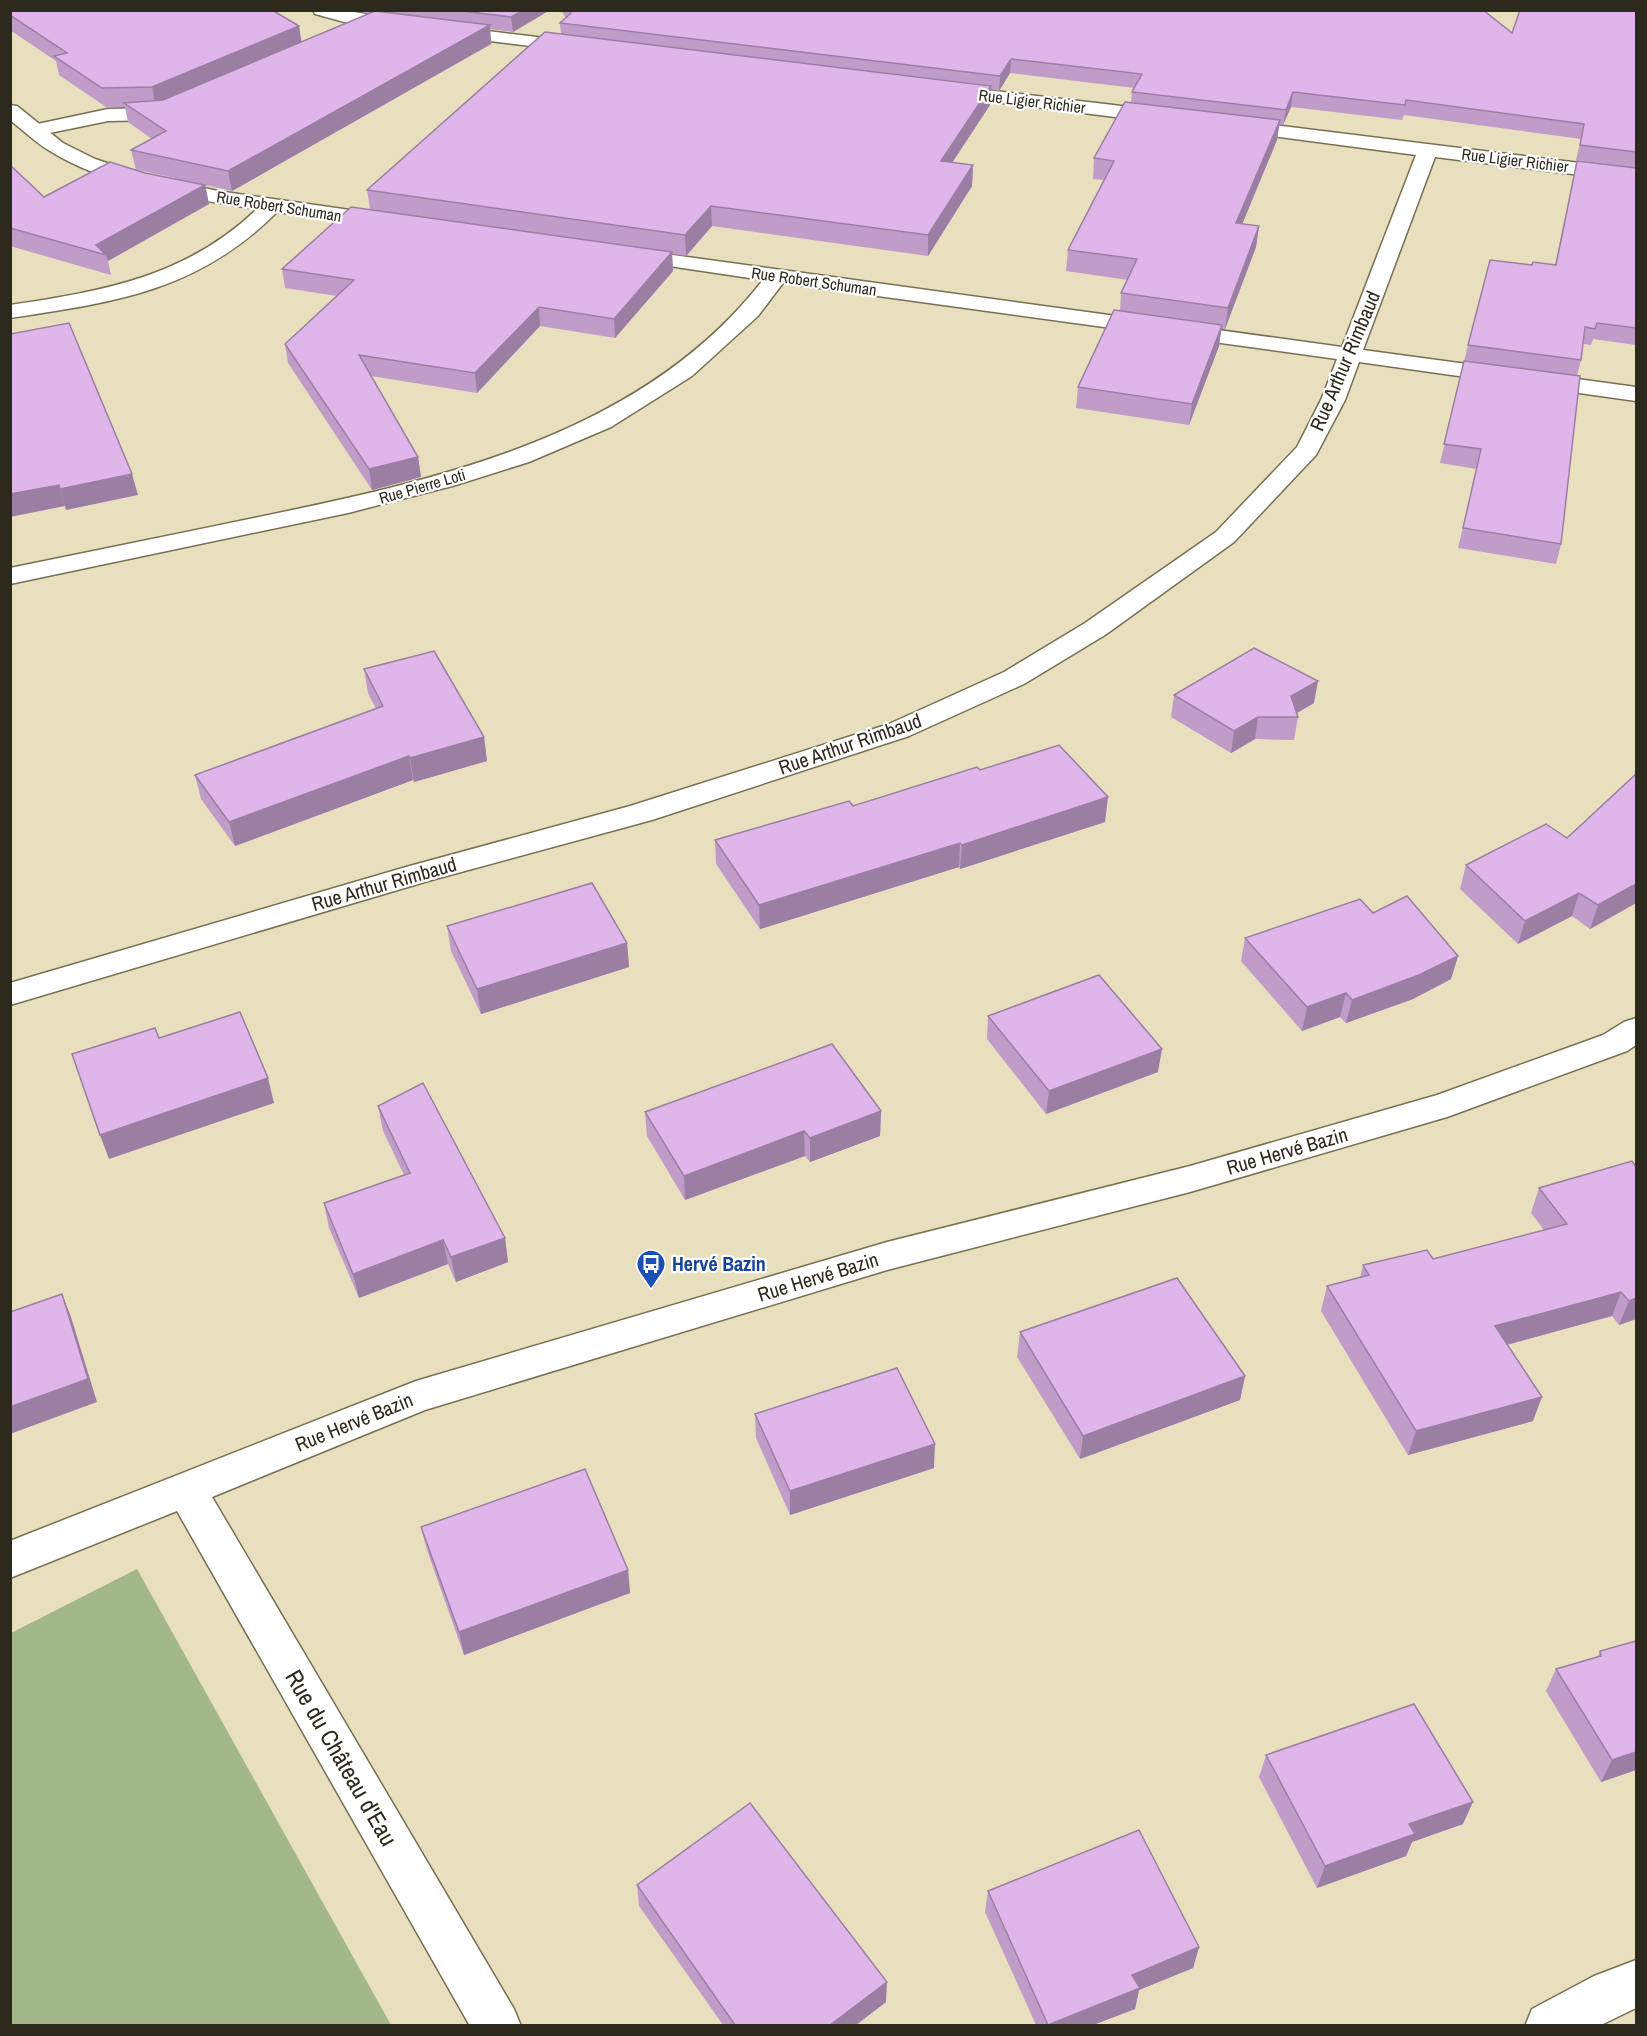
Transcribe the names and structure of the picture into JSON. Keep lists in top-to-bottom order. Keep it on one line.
{"streets":{"street":["Rue Ligier Richier","Rue Robert Schuman","Rue Arthur Rimbaud","Rue Pierre Loti","Rue Hervé Bazin","Rue du Château d'Eau"]},"crossings":[["Rue Ligier Richier","Rue Arthur Rimbaud"],["Rue Robert Schuman","Rue Arthur Rimbaud"],["Rue Robert Schuman","Rue Pierre Loti"],["Rue Hervé Bazin","Rue du Château d'Eau"]],"places":{"bus stop":["Hervé Bazin"]}}
